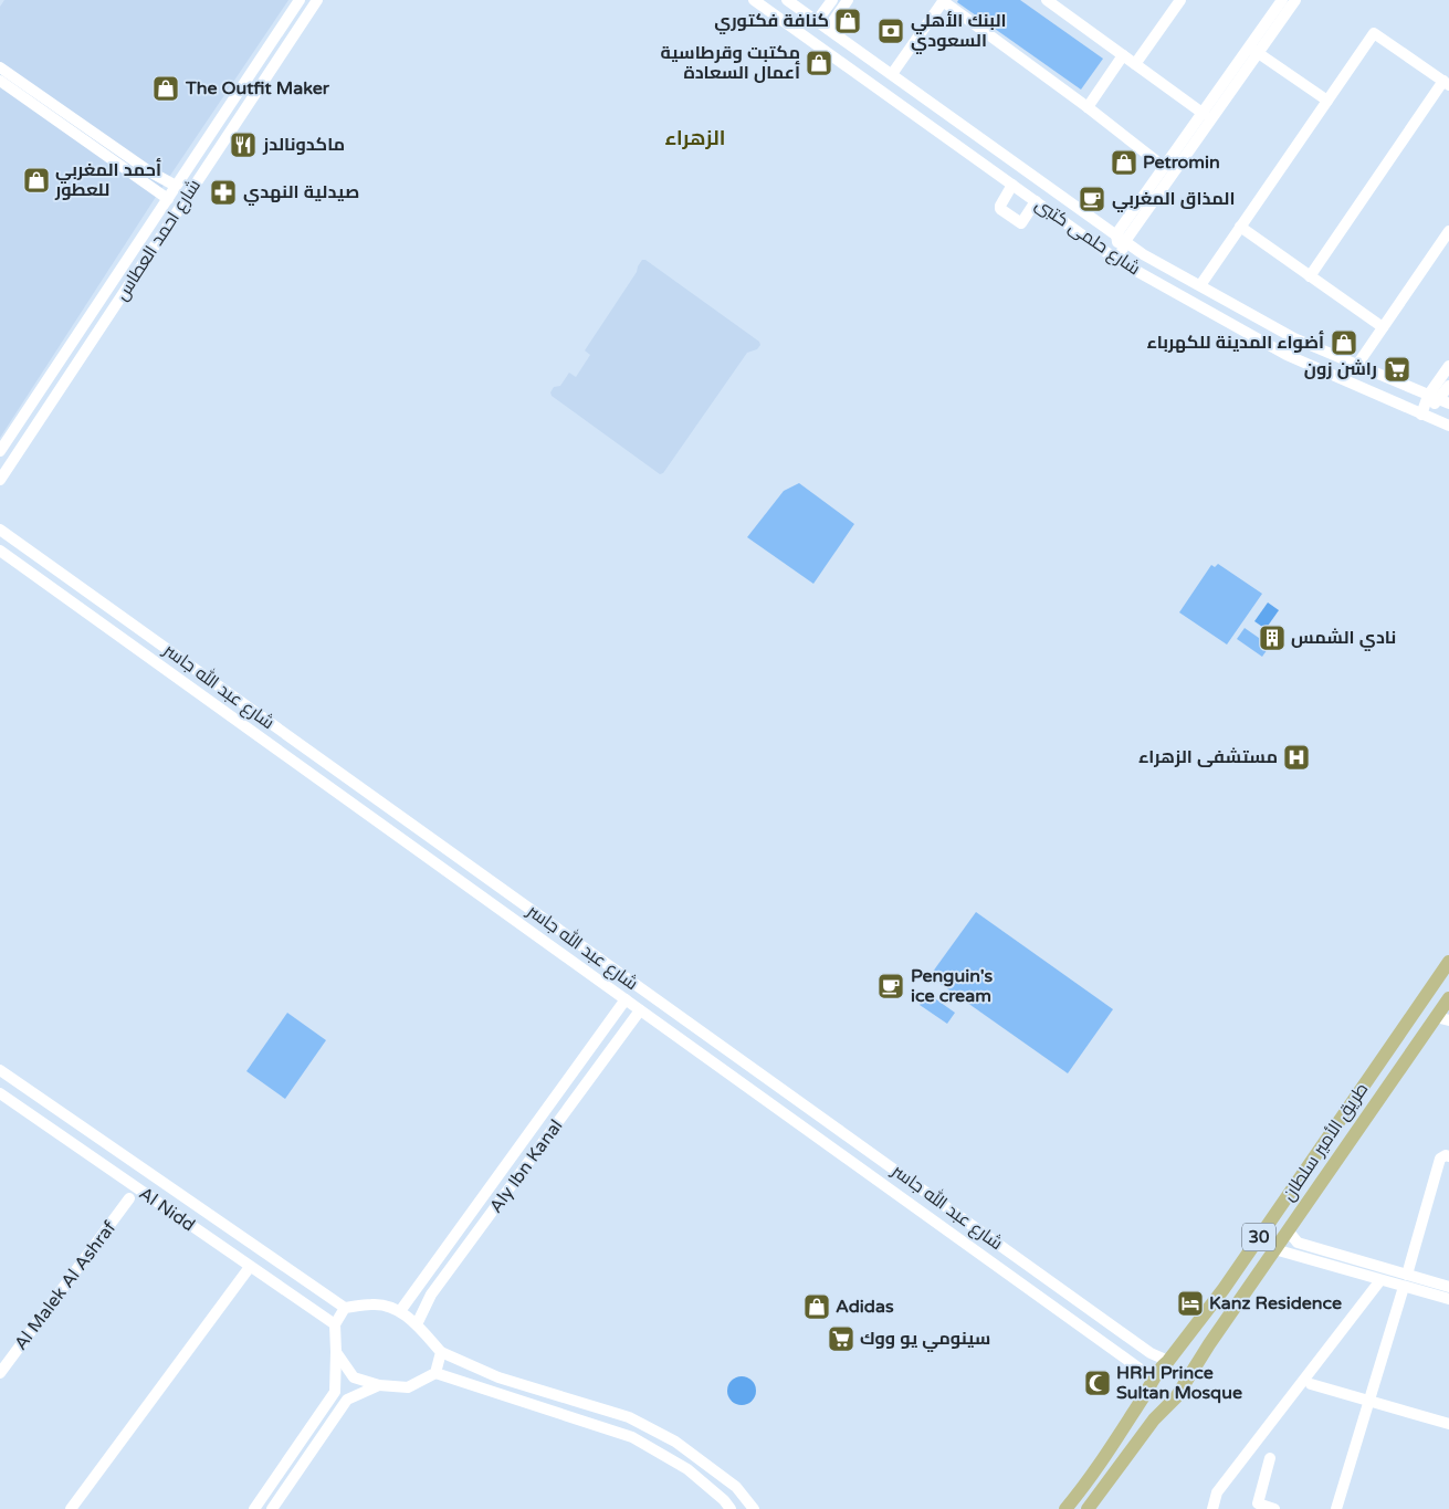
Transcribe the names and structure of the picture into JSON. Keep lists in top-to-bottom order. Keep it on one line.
{"streets":{"main road":["طريق الأمير سلطان","30"],"street":["شارع حلمى كتبى","شارع احمد العطاس","شارع عبد الله جاسر","Aly Ibn Kanal","Al Nidd","Al Malek Al Ashraf"]},"crossings":[["شارع عبد الله جاسر","طريق الأمير سلطان"],["شارع عبد الله جاسر","Aly Ibn Kanal"],["Aly Ibn Kanal","Al Nidd"]],"districts":["الزهراء"],"places":{"shop":["كنافة فكتوري","مكتبت وقرطاسية أعمال السعادة","The Outfit Maker","Petromin","أحمد المغربي للعطور","أضواء المدينة للكهرباء","Adidas"],"bank":["البنك الأهلي السعودي"],"restaurant":["ماكدونالدز"],"pharmacy":["صيدلية النهدي"],"cafe":["المذاق المغربي","Penguin's ice cream"],"supermarket":["راشن زون","سينومي يو ووك"],"building":["نادي الشمس"],"hospital":["مستشفى الزهراء"],"hotel":["Kanz Residence"],"mosque":["HRH Prince Sultan Mosque"]}}
